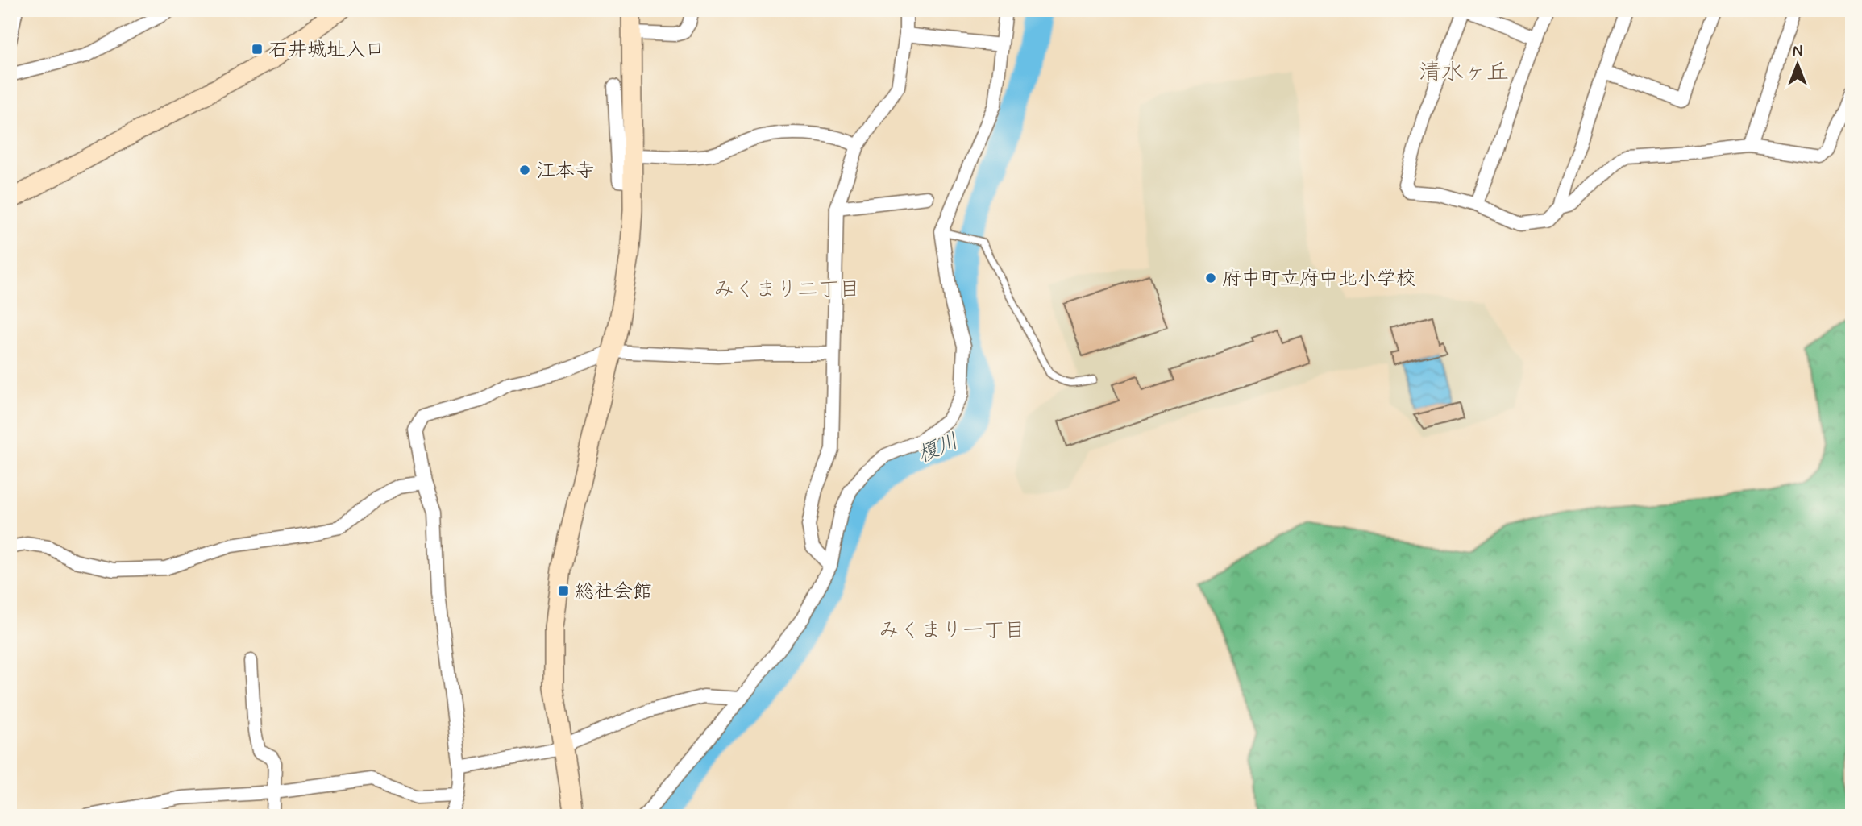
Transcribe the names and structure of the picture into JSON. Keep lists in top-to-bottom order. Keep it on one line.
{"districts":["清水ヶ丘","みくまり二丁目","みくまり一丁目"],"water":["榎川"],"places":{"transit":["石井城址入口","総社会館"],"other":["江本寺","府中町立府中北小学校"]},"north":"top"}
